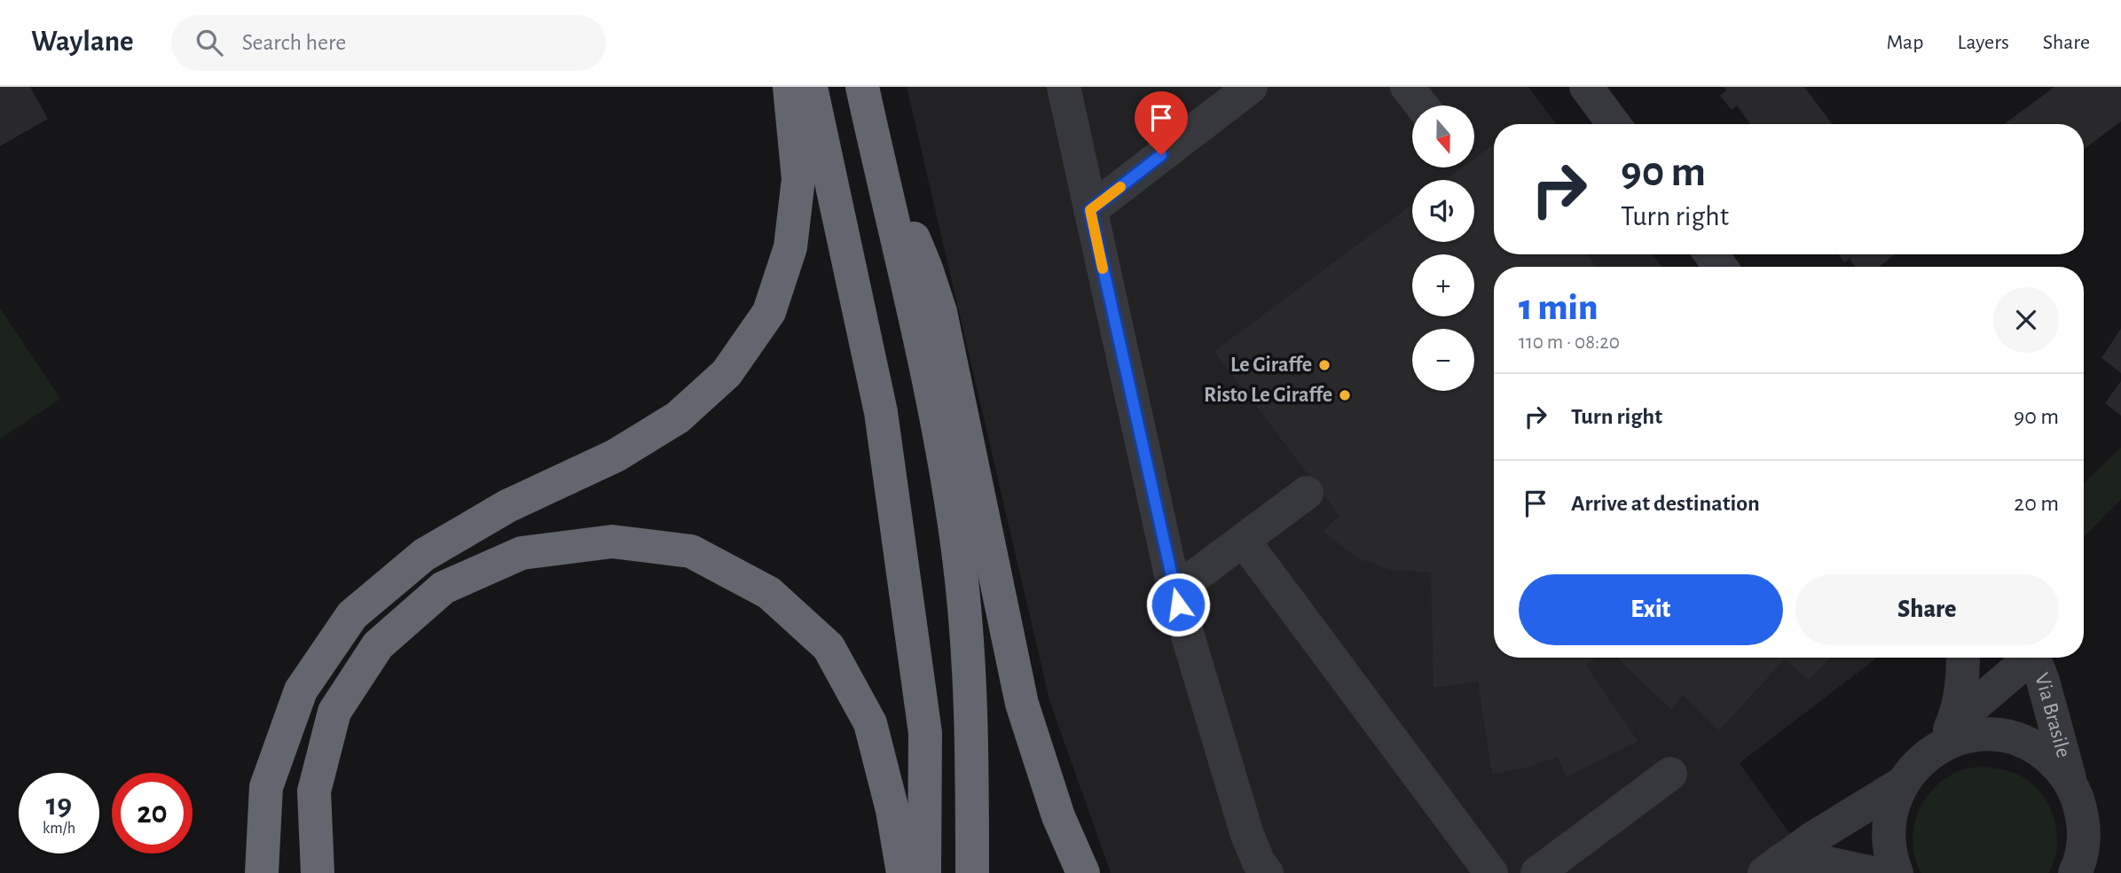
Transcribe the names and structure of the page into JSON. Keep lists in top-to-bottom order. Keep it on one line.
{"streets":{"street":["Via Brasile"]},"places":["Le Giraffe","Risto Le Giraffe"],"north":"bottom","page":{"header":"Waylane","search":"Search here","nav":["Map","Layers","Share"],"map_buttons":["+","−"],"turn":["90 m","Turn right"],"heading":["1 min","110 m · 08:20"],"list":[{"name":"Turn right","value":"90 m"},{"name":"Arrive at destination","value":"20 m"}],"buttons":["Exit","Share"],"speed":"19 km/h","limit":"20"}}
